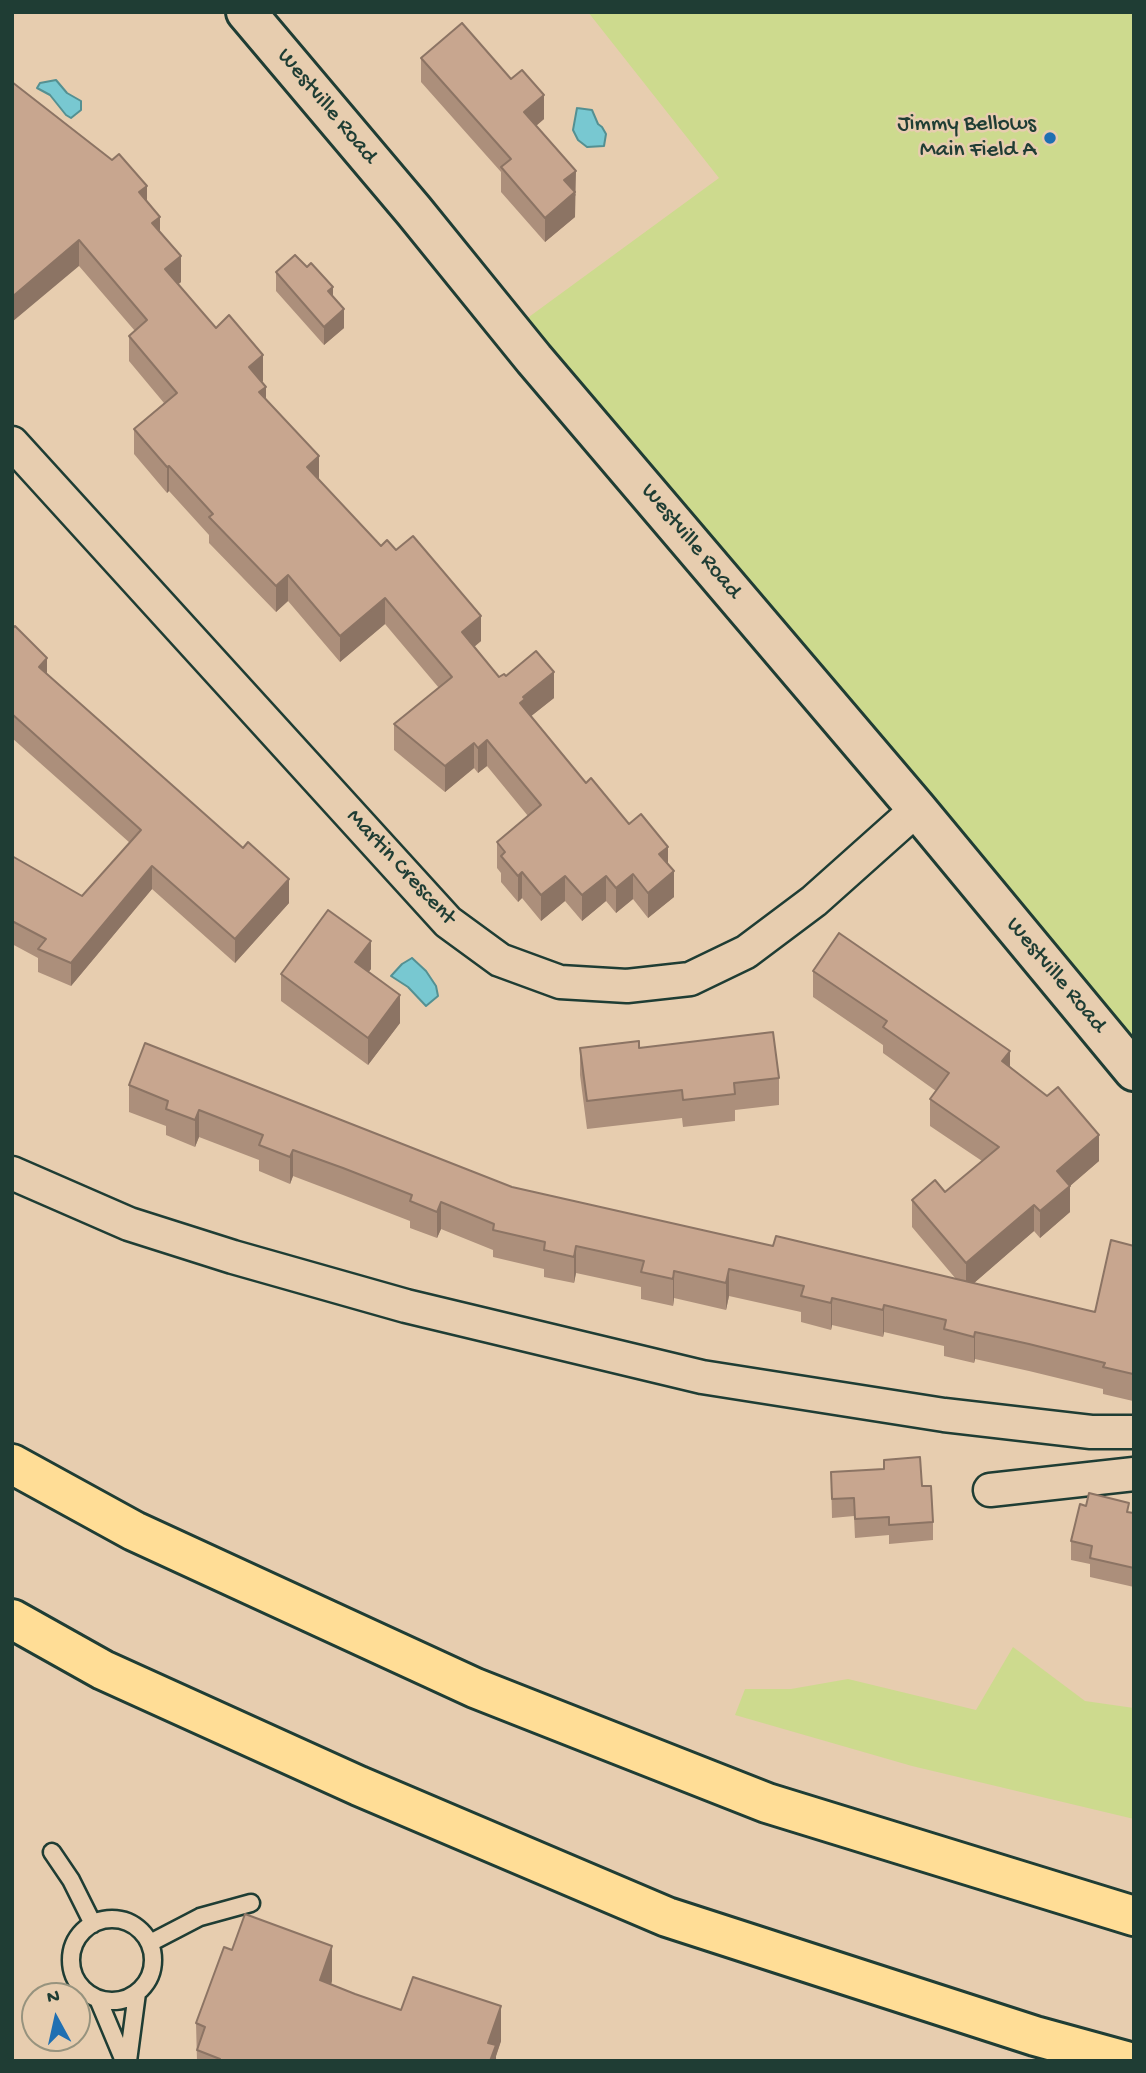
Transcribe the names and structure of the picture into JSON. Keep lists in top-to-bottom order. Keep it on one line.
{"streets":{"street":["Westville Road","Martin Crescent"]},"crossings":[["Westville Road","Martin Crescent"]],"places":["Jimmy Bellows Main Field A"],"north":"top"}
